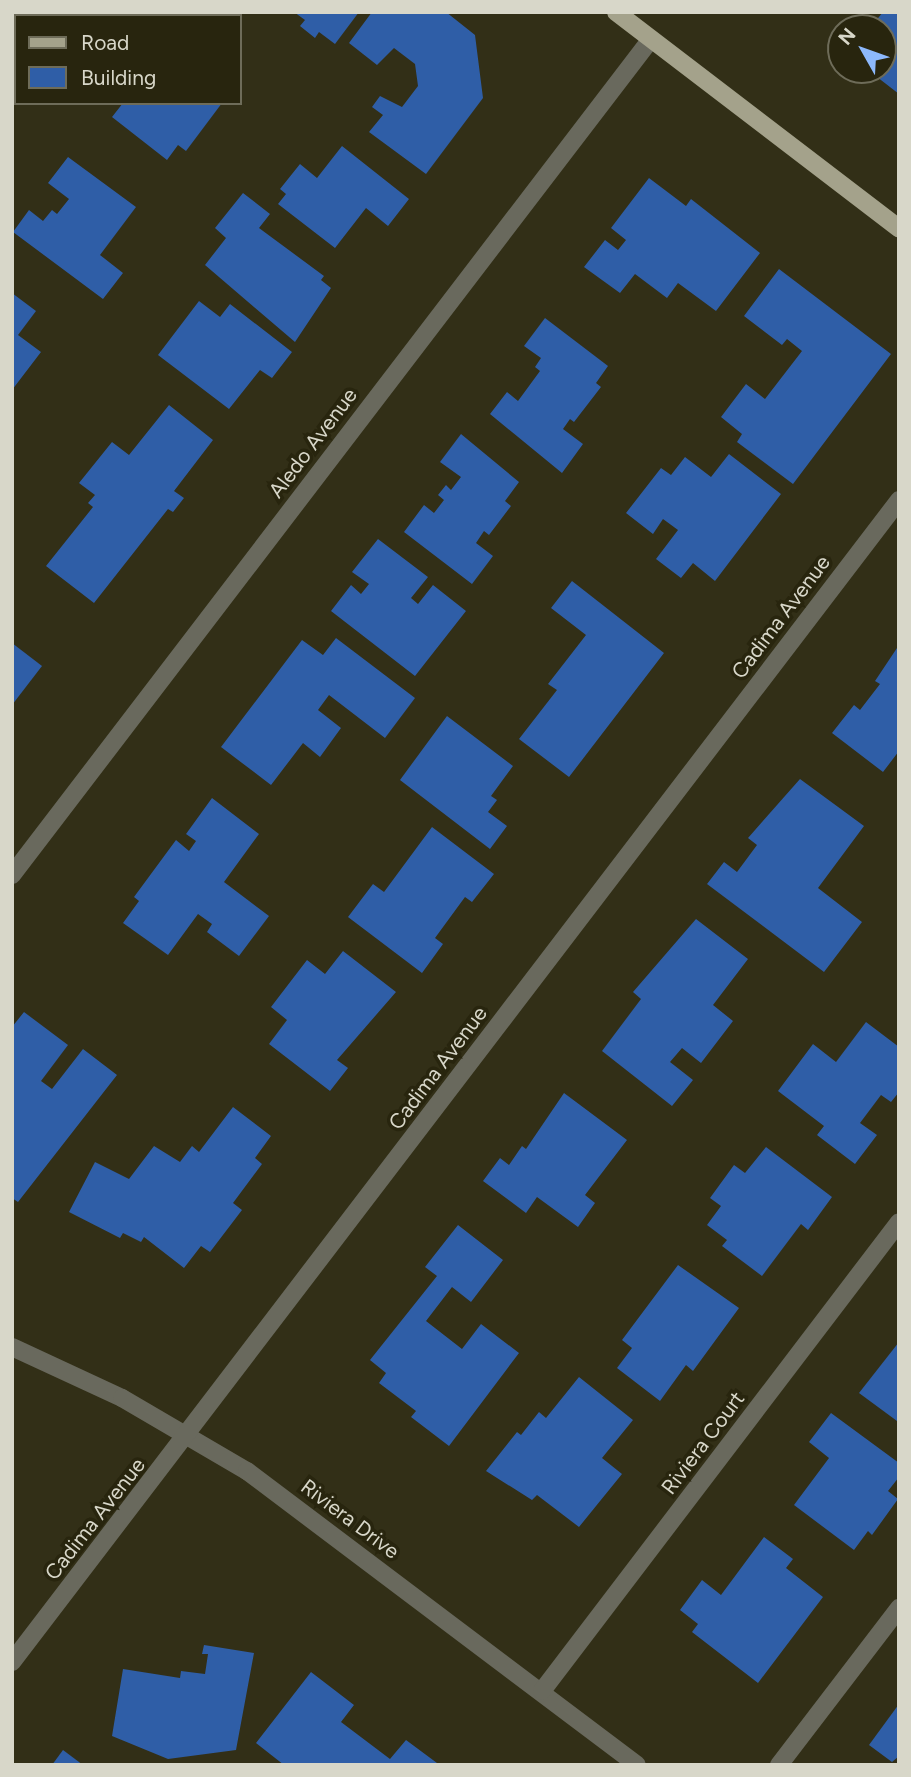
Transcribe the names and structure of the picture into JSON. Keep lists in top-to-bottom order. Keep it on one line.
{"streets":{"street":["Aledo Avenue","Cadima Avenue","Riviera Court","Riviera Drive"]},"crossings":[["Cadima Avenue","Riviera Drive"],["Riviera Court","Riviera Drive"]],"legend":["Road","Building"],"north":"top left"}
